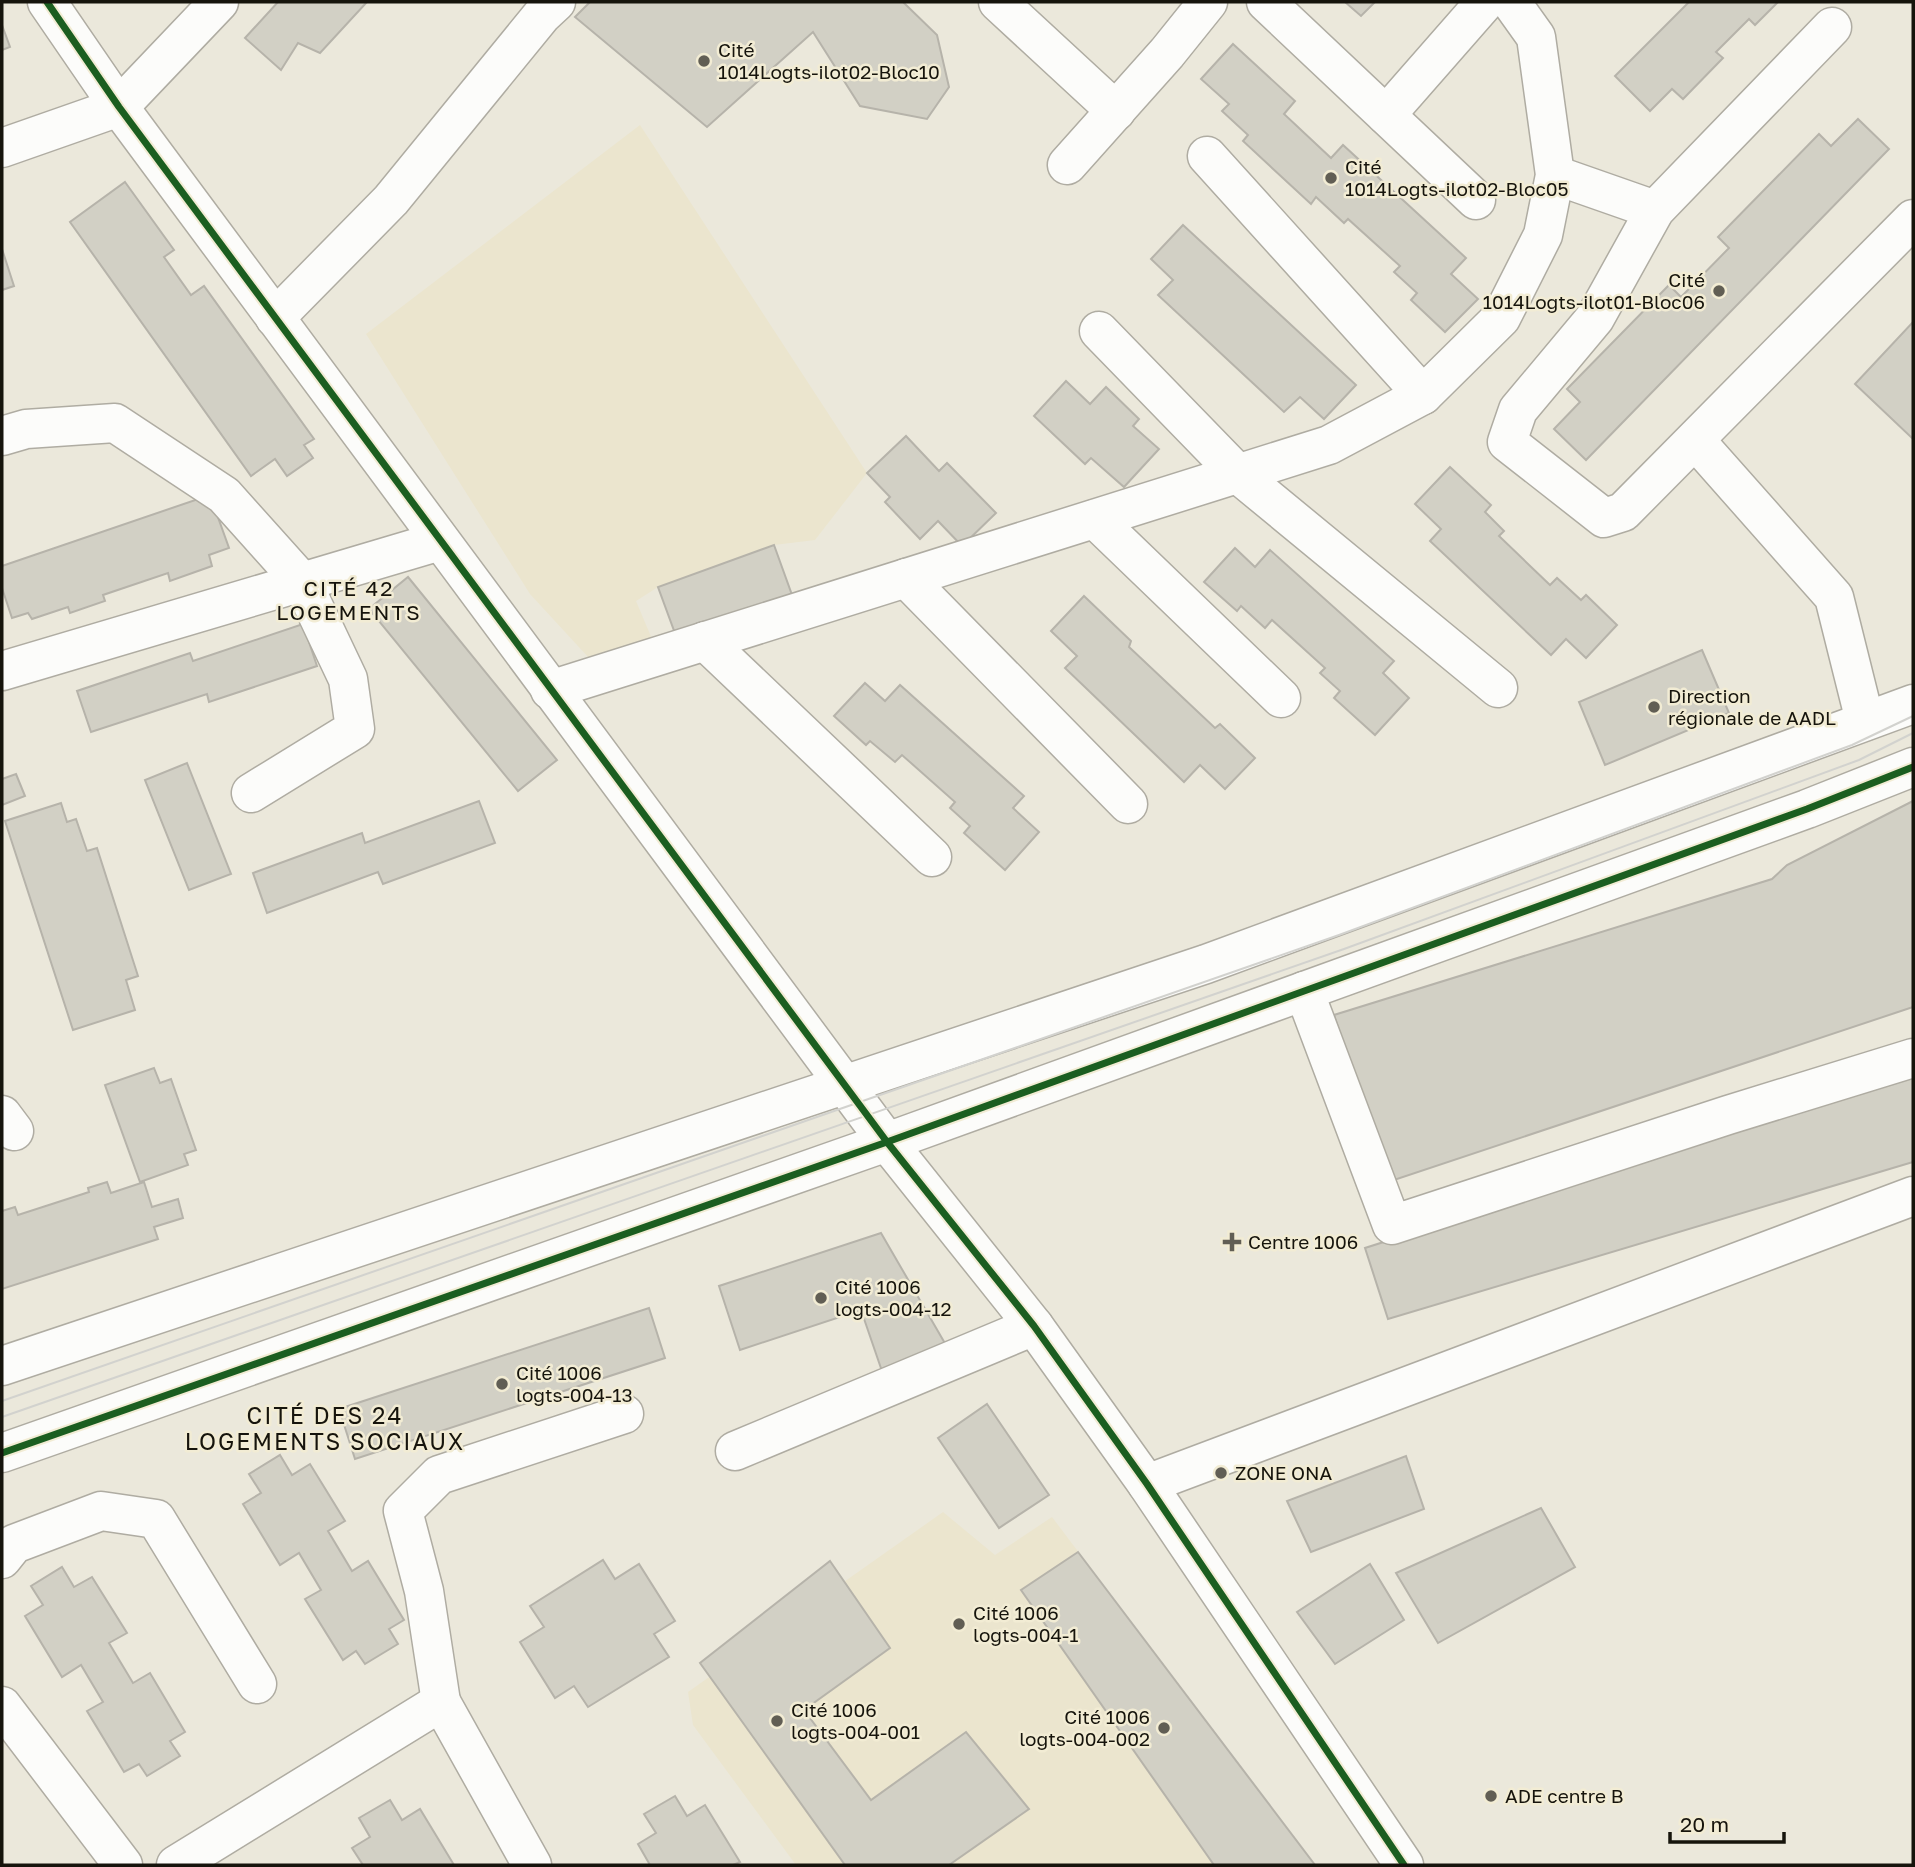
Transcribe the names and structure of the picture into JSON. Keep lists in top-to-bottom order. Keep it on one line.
{"districts":["CITÉ 42 LOGEMENTS","CITÉ DES 24 LOGEMENTS SOCIAUX"],"places":{"other":["Cité 1014Logts-ilot02-Bloc10","Cité 1014Logts-ilot02-Bloc05","Cité 1014Logts-ilot01-Bloc06","Direction régionale de AADL","Cité 1006 logts-004-12","Cité 1006 logts-004-13","ZONE ONA","Cité 1006 logts-004-1","Cité 1006 logts-004-001","Cité 1006 logts-004-002","ADE centre B"],"health":["Centre 1006"]},"scale_bar":"20 m"}
